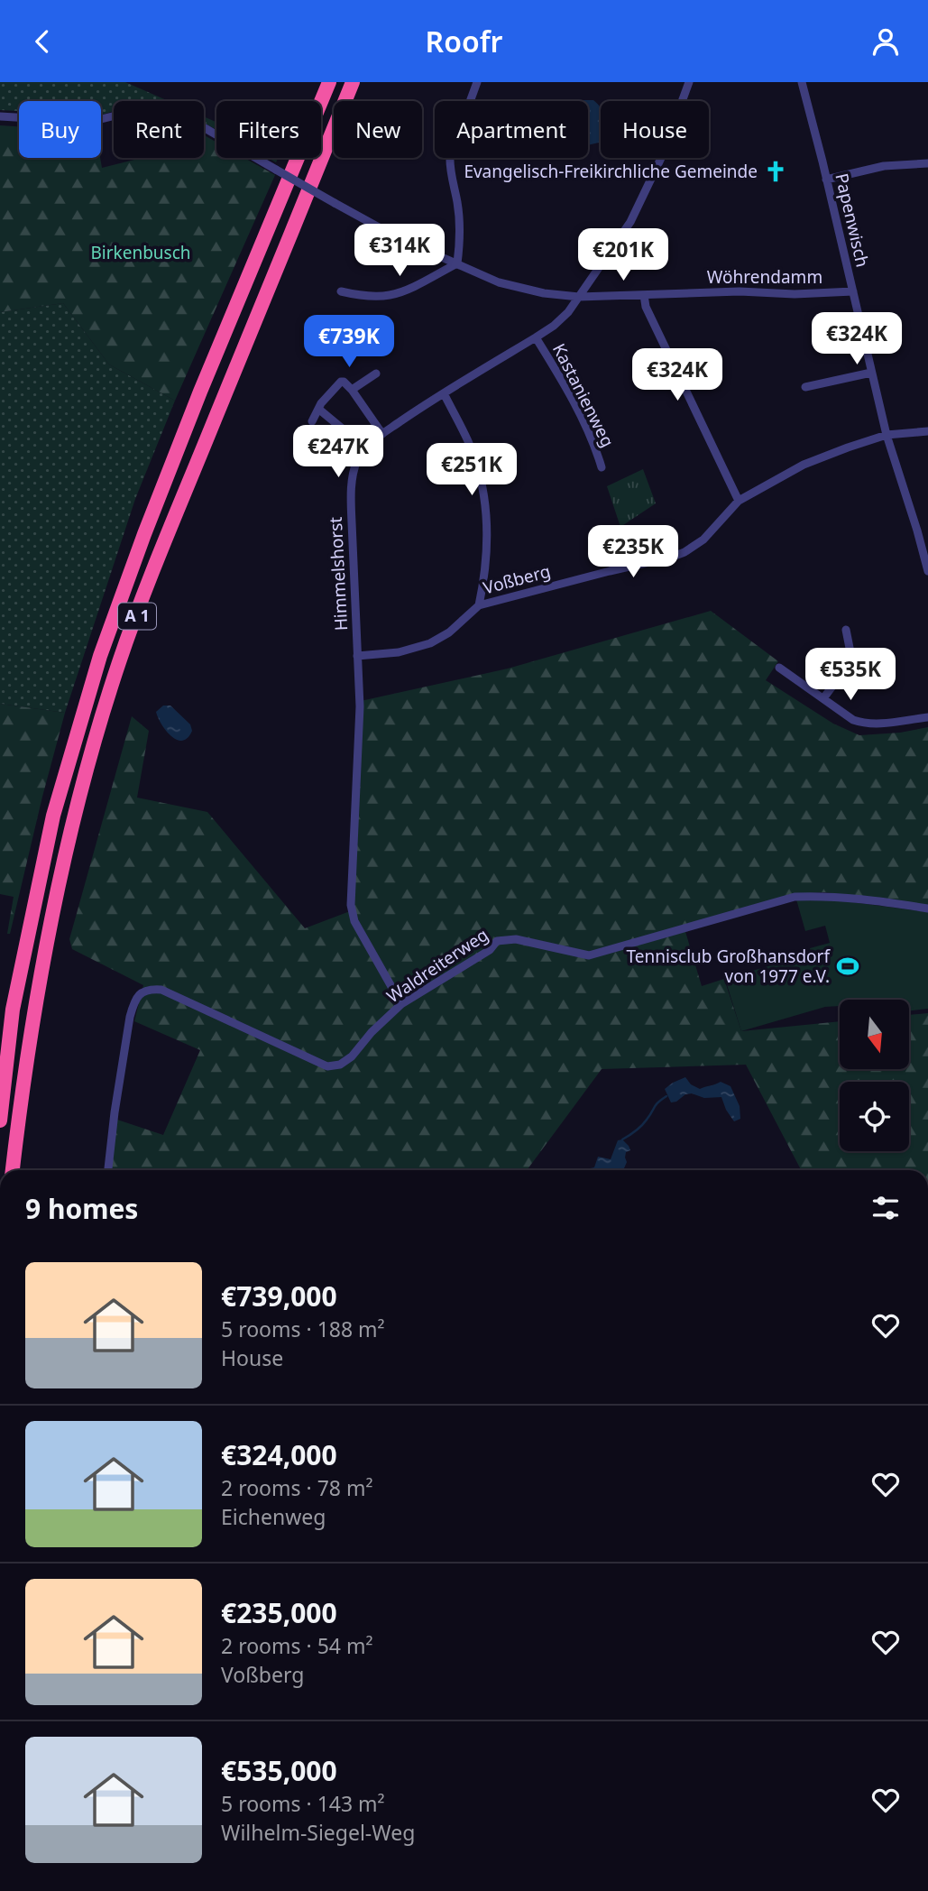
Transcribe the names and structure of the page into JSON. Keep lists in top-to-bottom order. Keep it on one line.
{"streets":{"highway":["A 1"],"street":["Papenwisch","Wöhrendamm","Kastanienweg","Himmelshorst","Voßberg","Waldreiterweg"]},"crossings":[["Papenwisch","Wöhrendamm"],["Wöhrendamm","Himmelshorst"],["Kastanienweg","Himmelshorst"],["Himmelshorst","Voßberg"],["Himmelshorst","Waldreiterweg"]],"parks":["Birkenbusch"],"places":{"church":["Evangelisch-Freikirchliche Gemeinde"],"sports":["Tennisclub Großhansdorf von 1977 e.V."]},"north":"bottom","page":{"header":"Roofr","chip":["Buy","Rent","Filters","New","Apartment","House"],"price":["€314K","€201K","€324K","€739K","€324K","€247K","€251K","€235K","€535K"],"heading":"9 homes","list":[{"name":"€739,000","note":"5 rooms · 188 m² · House"},{"name":"€324,000","note":"2 rooms · 78 m² · Eichenweg"},{"name":"€235,000","note":"2 rooms · 54 m² · Voßberg"},{"name":"€535,000","note":"5 rooms · 143 m² · Wilhelm-Siegel-Weg"}]}}
